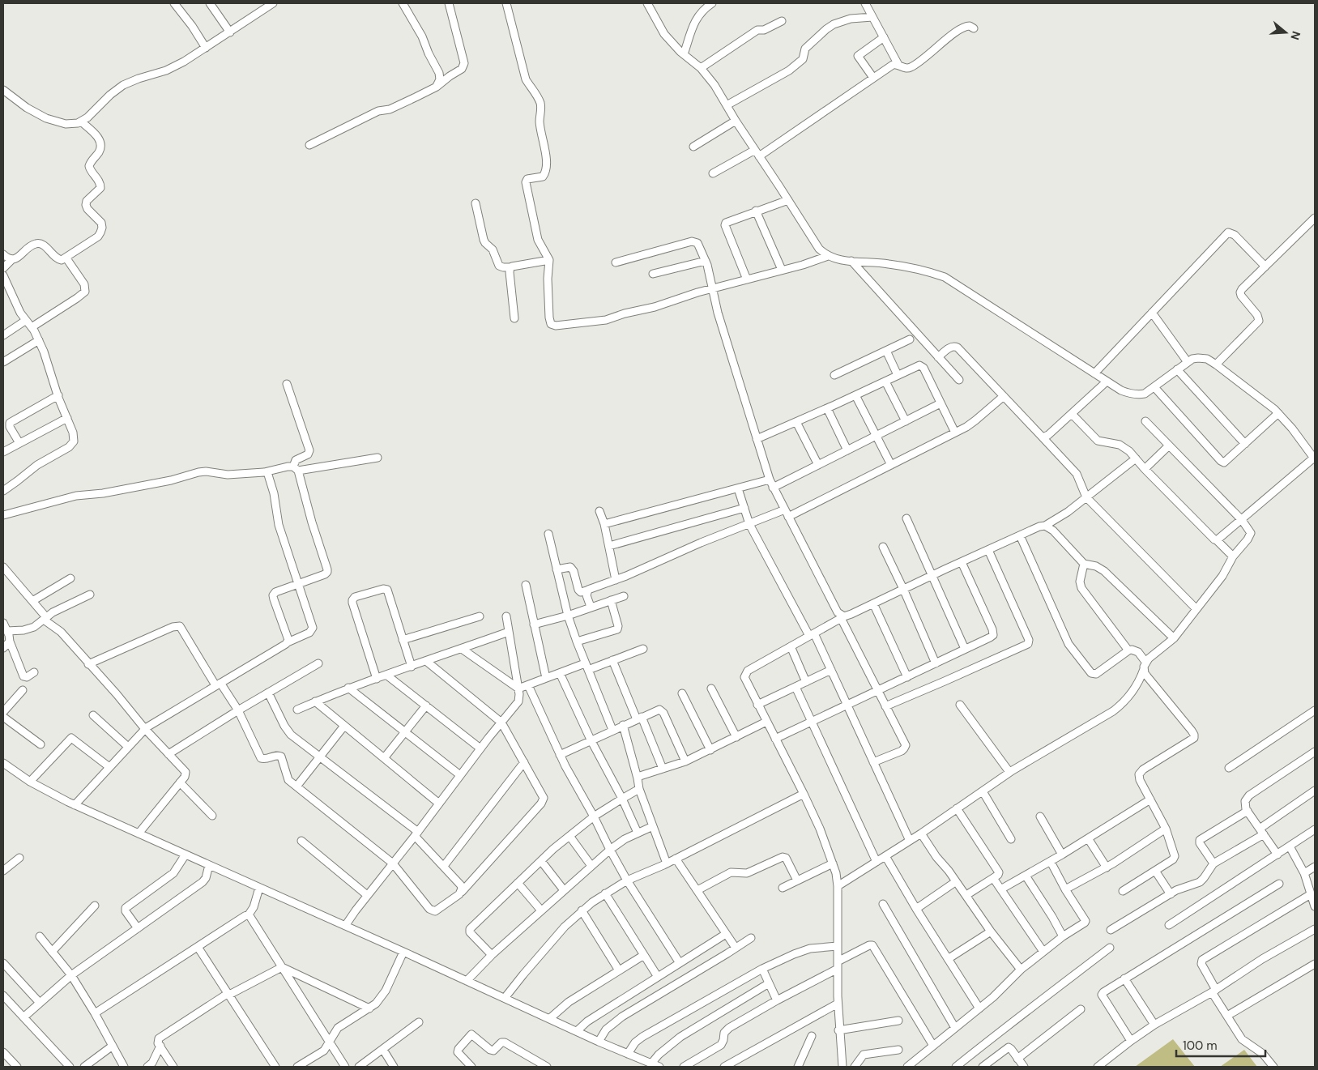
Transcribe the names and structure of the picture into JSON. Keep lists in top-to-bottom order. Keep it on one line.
{"scale_bar":"100 m","north":"right"}
